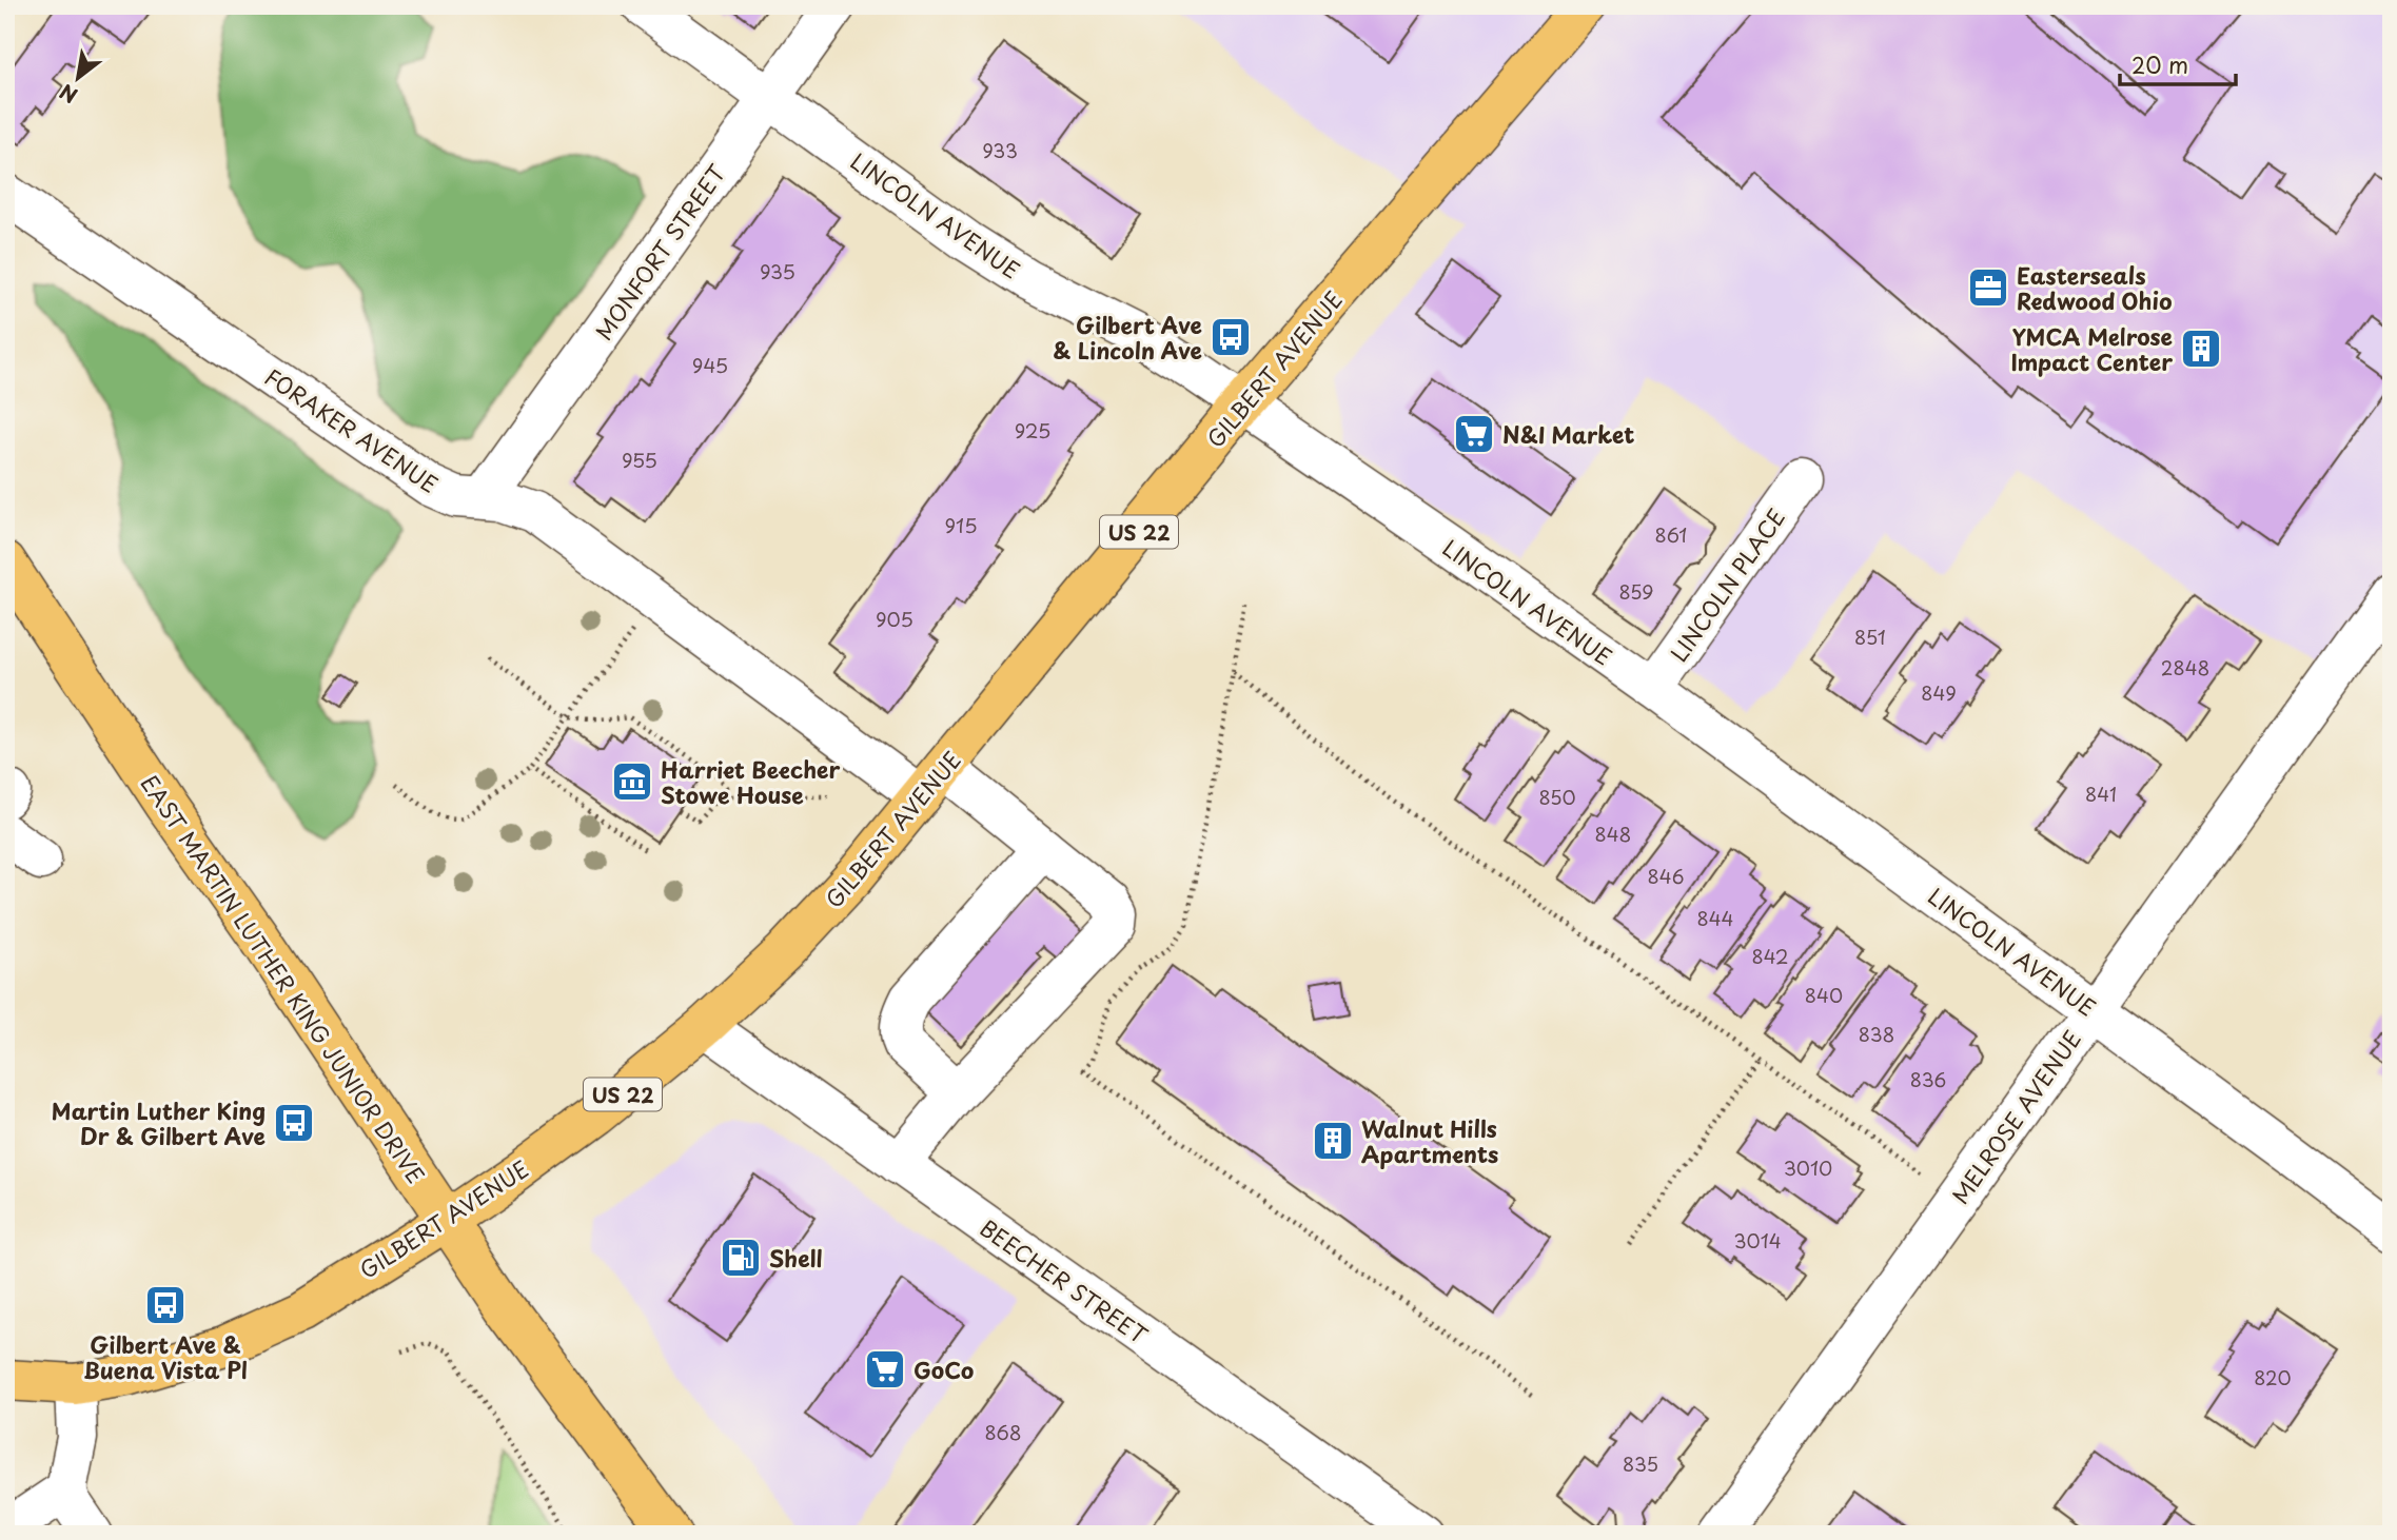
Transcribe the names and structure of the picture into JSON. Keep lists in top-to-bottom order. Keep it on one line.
{"streets":{"main road":["GILBERT AVENUE","US 22","EAST MARTIN LUTHER KING JUNIOR DRIVE"],"street":["LINCOLN AVENUE","MONFORT STREET","FORAKER AVENUE","LINCOLN PLACE","MELROSE AVENUE","BEECHER STREET"]},"crossings":[["LINCOLN AVENUE","MONFORT STREET"],["LINCOLN AVENUE","GILBERT AVENUE"],["LINCOLN AVENUE","LINCOLN PLACE"],["LINCOLN AVENUE","MELROSE AVENUE"],["MONFORT STREET","FORAKER AVENUE"],["GILBERT AVENUE","FORAKER AVENUE"],["GILBERT AVENUE","EAST MARTIN LUTHER KING JUNIOR DRIVE"],["GILBERT AVENUE","BEECHER STREET"]],"places":{"office":["Easterseals Redwood Ohio"],"bus stop":["Gilbert Ave & Lincoln Ave","Martin Luther King Dr & Gilbert Ave","Gilbert Ave & Buena Vista Pl"],"building":["YMCA Melrose Impact Center","Walnut Hills Apartments"],"supermarket":["N&I Market","GoCo"],"museum":["Harriet Beecher Stowe House"],"fuel station":["Shell"]},"house_numbers":["933","935","945","925","955","915","861","859","905","851","2848","849","841","850","848","846","844","842","840","838","836","3010","3014","820","868","835"],"scale_bar":"20 m","north":"bottom left"}
